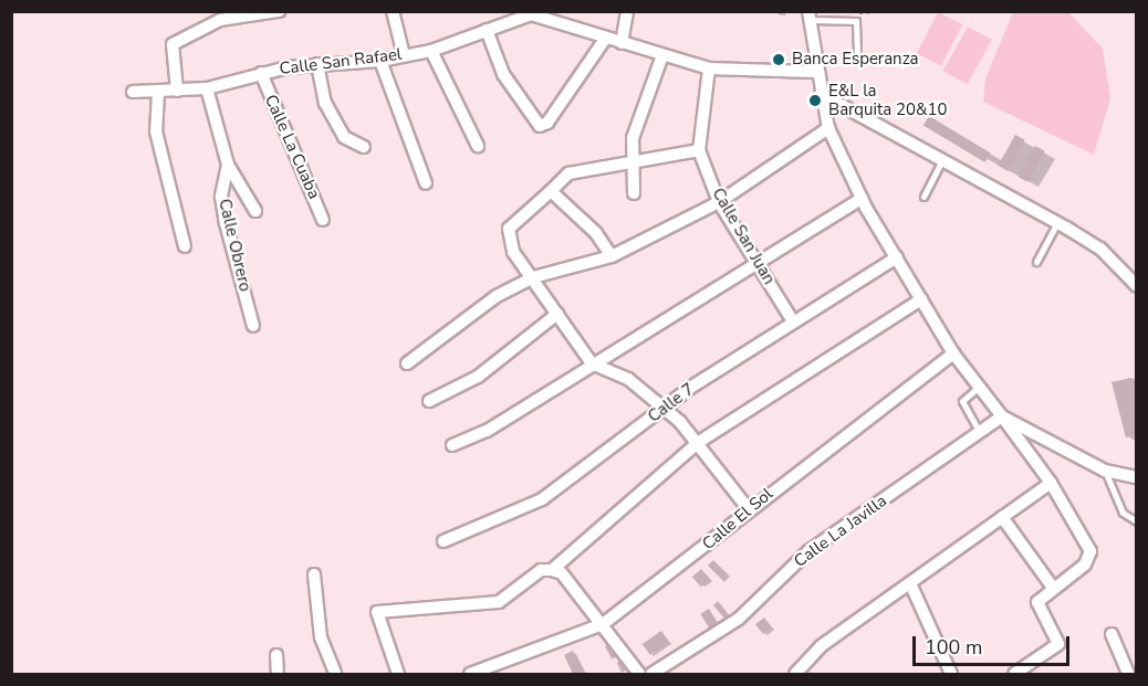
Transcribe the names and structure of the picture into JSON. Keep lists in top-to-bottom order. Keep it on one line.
{"streets":{"street":["Calle San Rafael","Calle La Cuaba","Calle San Juan","Calle Obrero","Calle 7","Calle El Sol","Calle La Javilla"]},"crossings":[["Calle San Rafael","Calle La Cuaba"],["Calle San Rafael","Calle San Juan"],["Calle San Rafael","Calle Obrero"],["Calle San Juan","Calle 7"]],"places":["Banca Esperanza","E&L la Barquita 20&10"],"scale_bar":"100 m"}
